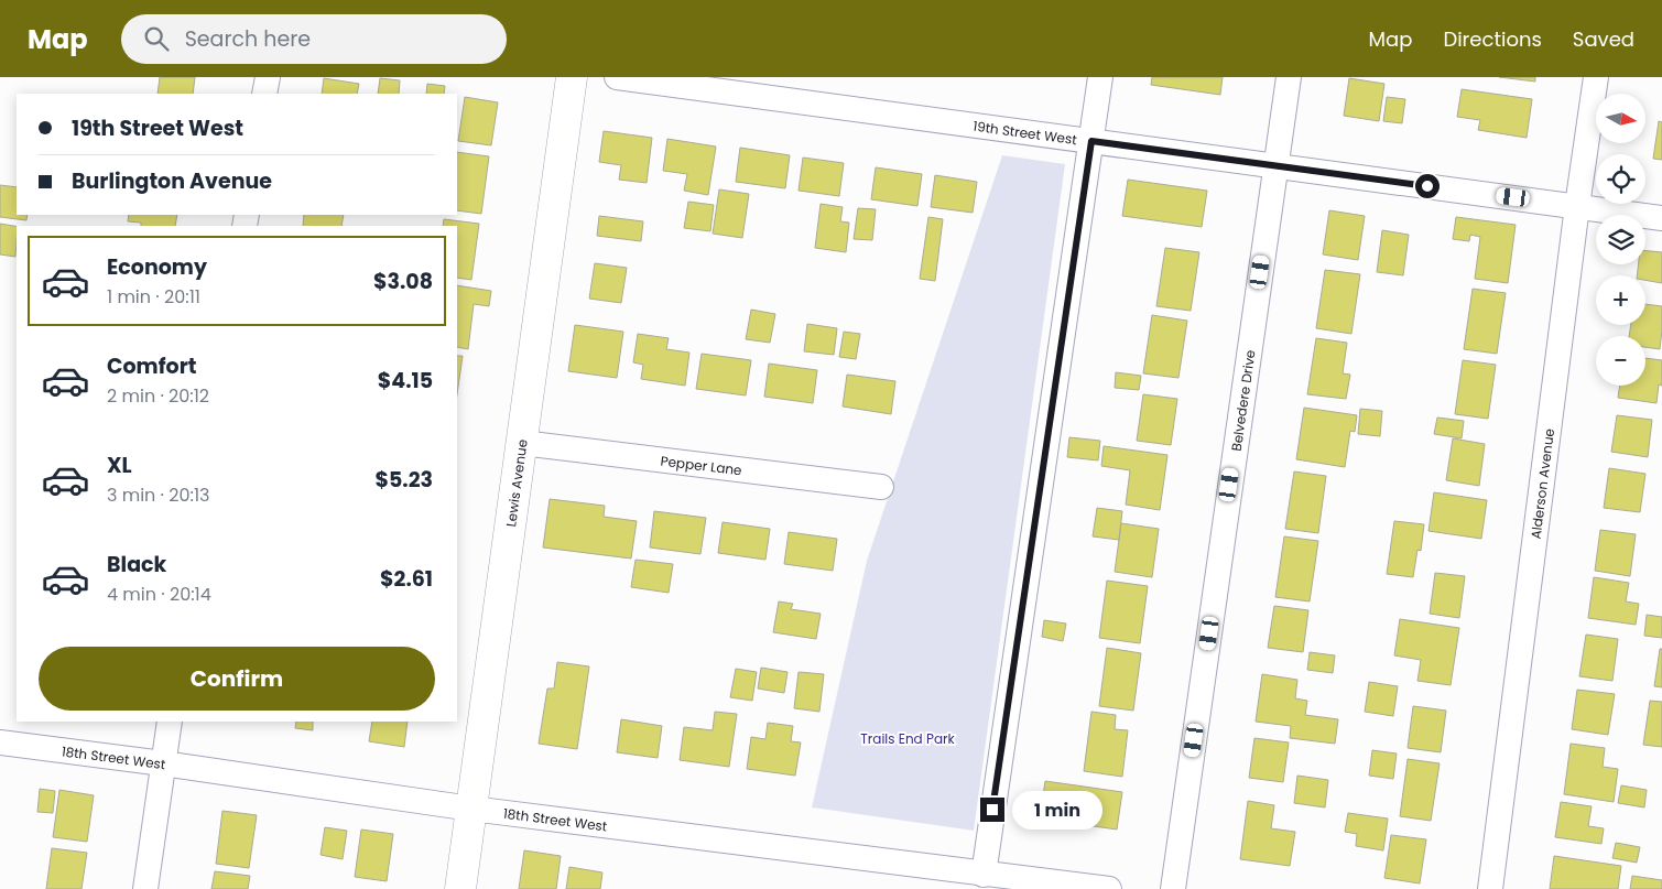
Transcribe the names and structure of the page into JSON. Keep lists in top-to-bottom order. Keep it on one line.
{"streets":{"street":["19th Street West","Belvedere Drive","Pepper Lane","Alderson Avenue","Lewis Avenue","18th Street West"]},"crossings":[["19th Street West","Belvedere Drive"],["19th Street West","Alderson Avenue"],["Pepper Lane","Lewis Avenue"],["Lewis Avenue","18th Street West"]],"parks":["Trails End Park"],"north":"right","page":{"header":"Map","search":"Search here","nav":["Map","Directions","Saved"],"map_buttons":["+","−"],"banner":["19th Street West","Burlington Avenue"],"list":[{"name":"Economy","note":"1 min · 20:11","value":"$3.08"},{"name":"Comfort","note":"2 min · 20:12","value":"$4.15"},{"name":"XL","note":"3 min · 20:13","value":"$5.23"},{"name":"Black","note":"4 min · 20:14","value":"$2.61"}],"buttons":"Confirm","bubble":"1 min"}}
